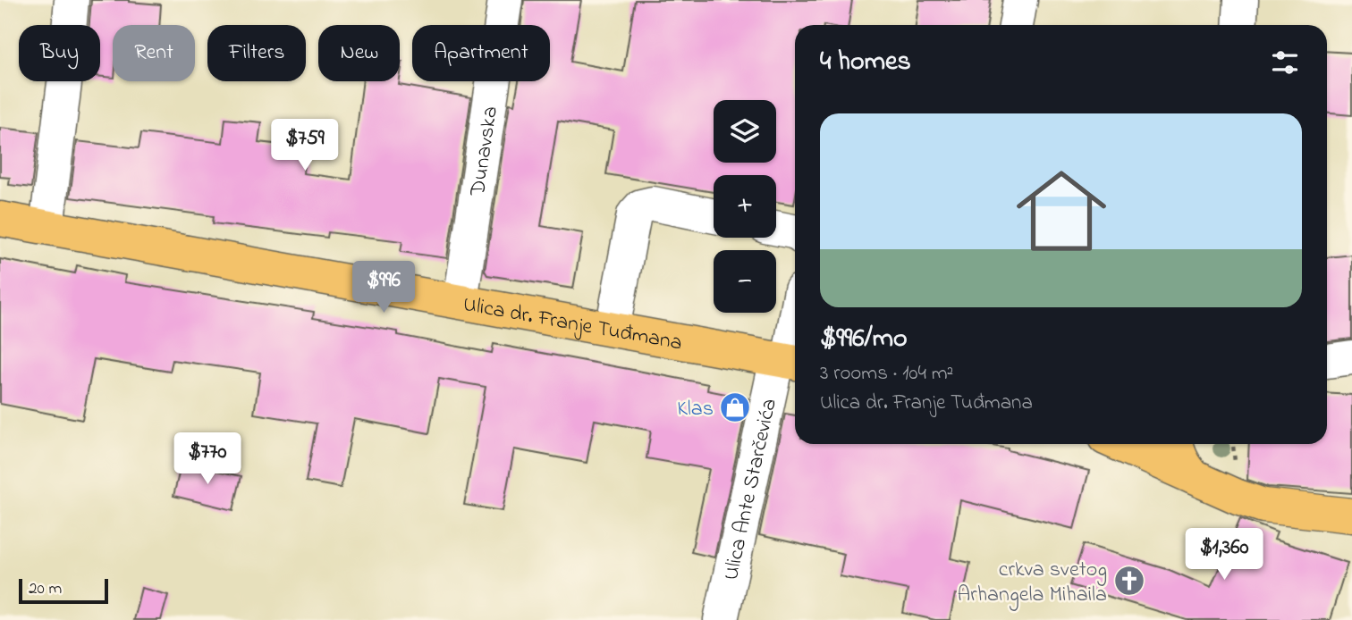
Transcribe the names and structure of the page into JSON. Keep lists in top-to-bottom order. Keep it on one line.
{"streets":{"main road":["Ulica dr. Franje Tuđmana"],"street":["Dunavska","Ulica Ante Starčevića"]},"crossings":[["Dunavska","Ulica dr. Franje Tuđmana"],["Ulica dr. Franje Tuđmana","Ulica Ante Starčevića"]],"places":{"shop":["Klas"],"church":["crkva svetog Arhangela Mihaila"]},"scale_bar":"20 m","page":{"chip":["Buy","Rent","Filters","New","Apartment"],"heading":"4 homes","map_buttons":["+","−"],"list":[{"name":"$996/mo","note":"3 rooms · 104 m² · Ulica dr. Franje Tuđmana"}],"price":["$759","$996","$770","$1,360"],"scale":"20 m"}}
